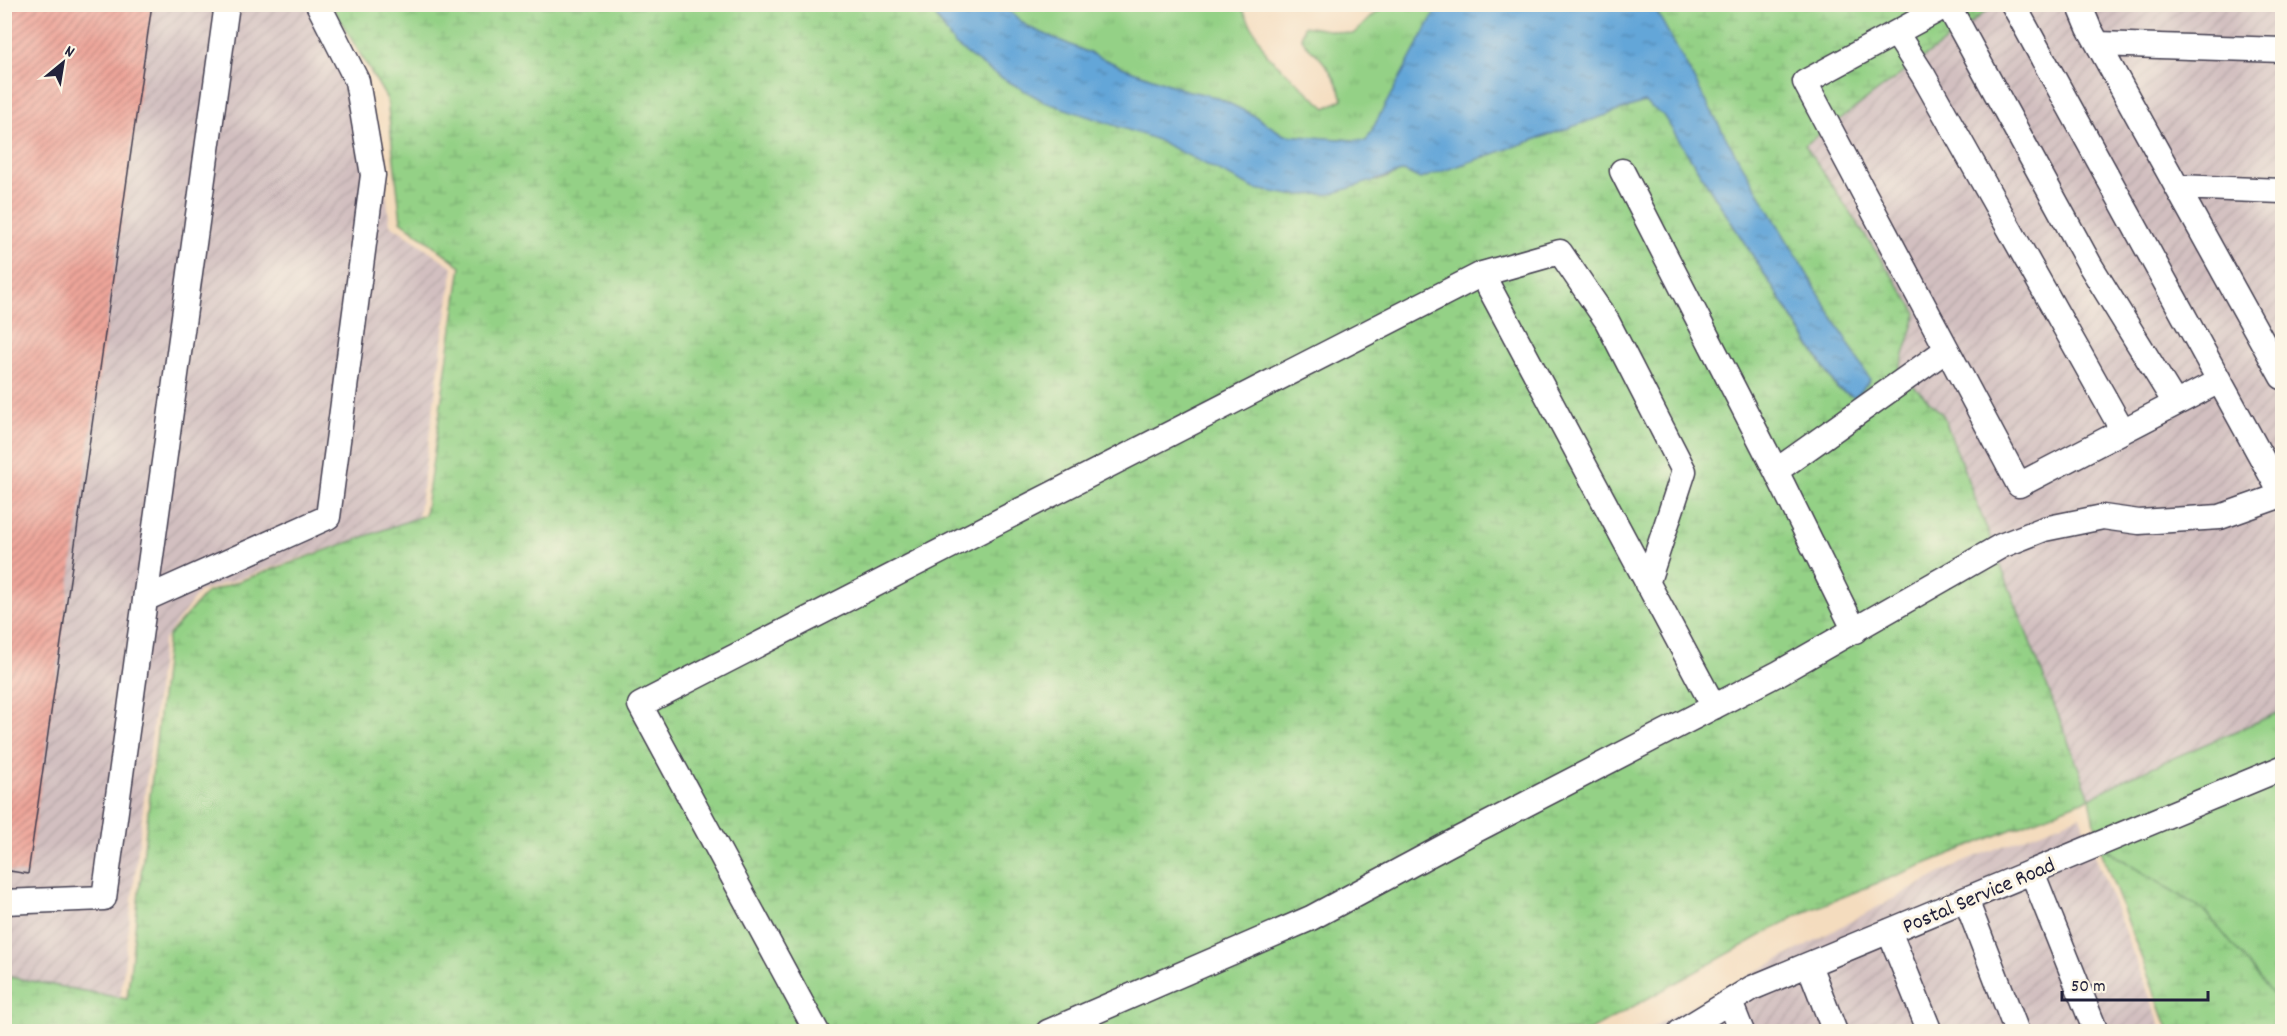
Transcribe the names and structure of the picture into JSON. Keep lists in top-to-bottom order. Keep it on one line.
{"streets":{"street":["Postal Service Road"]},"scale_bar":"50 m","north":"top right"}
